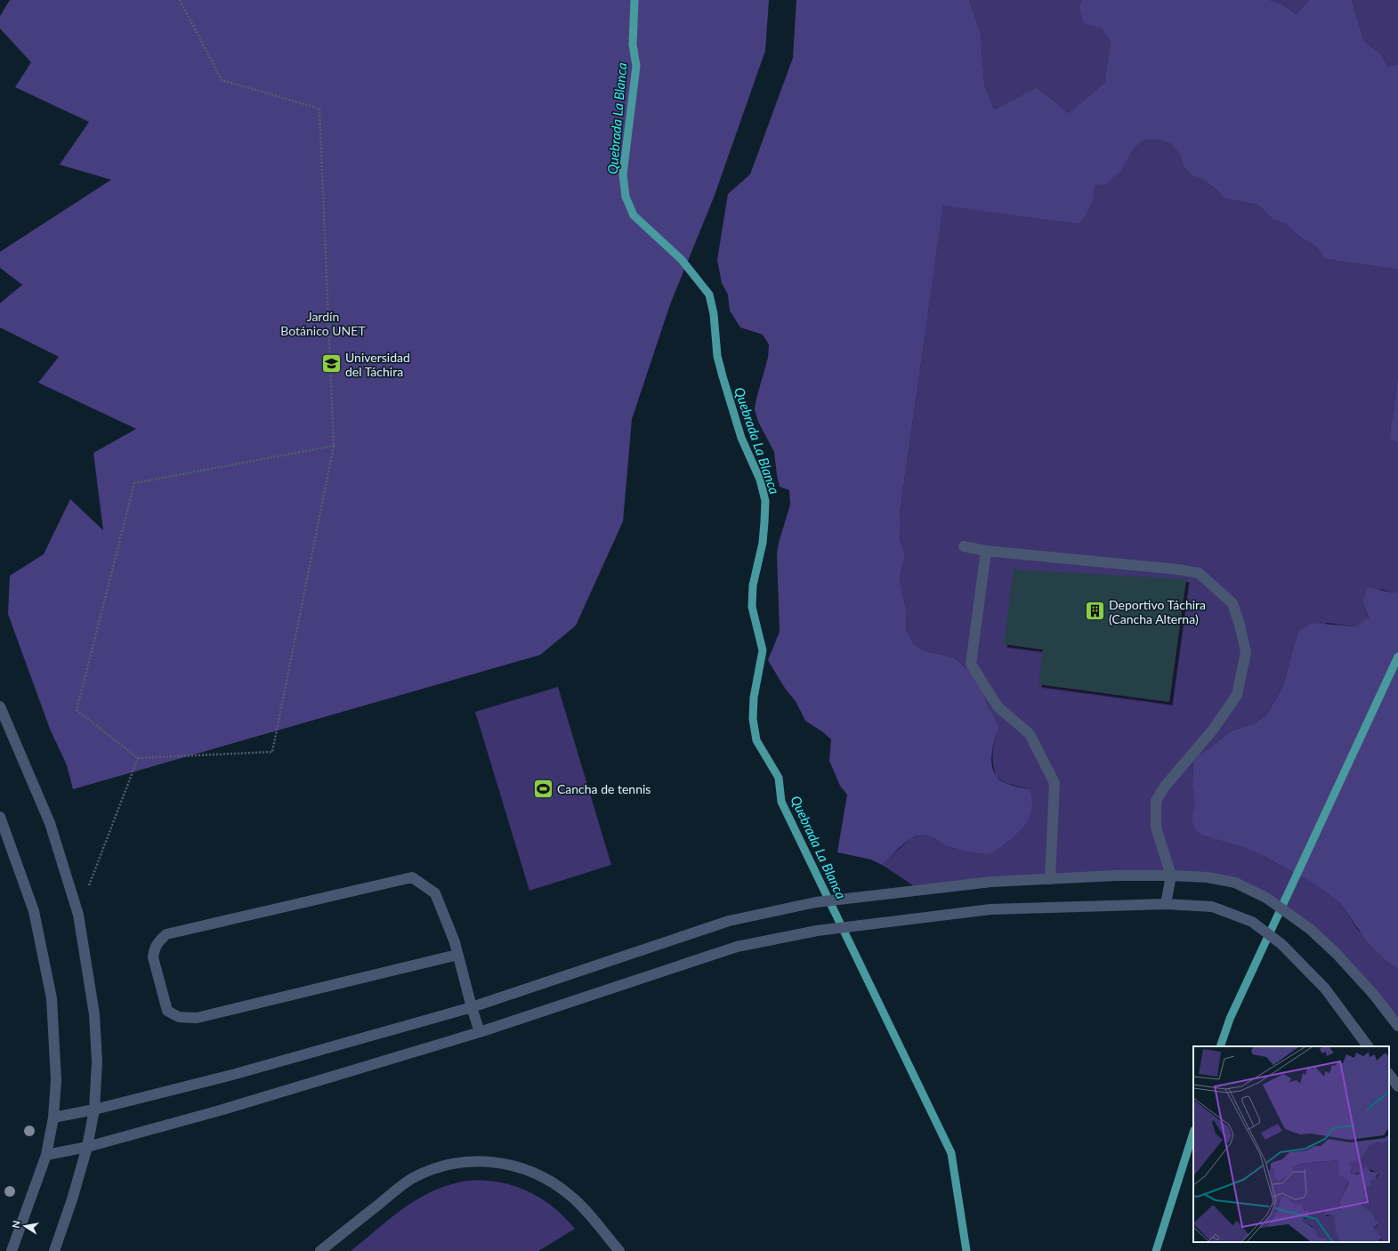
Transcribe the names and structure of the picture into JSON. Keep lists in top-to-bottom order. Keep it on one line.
{"water":["Quebrada La Blanca"],"parks":["Jardín Botánico UNET"],"places":{"school or university":["Universidad del Táchira"],"building":["Deportivo Táchira (Cancha Alterna)"],"sports":["Cancha de tennis"]},"north":"left"}
